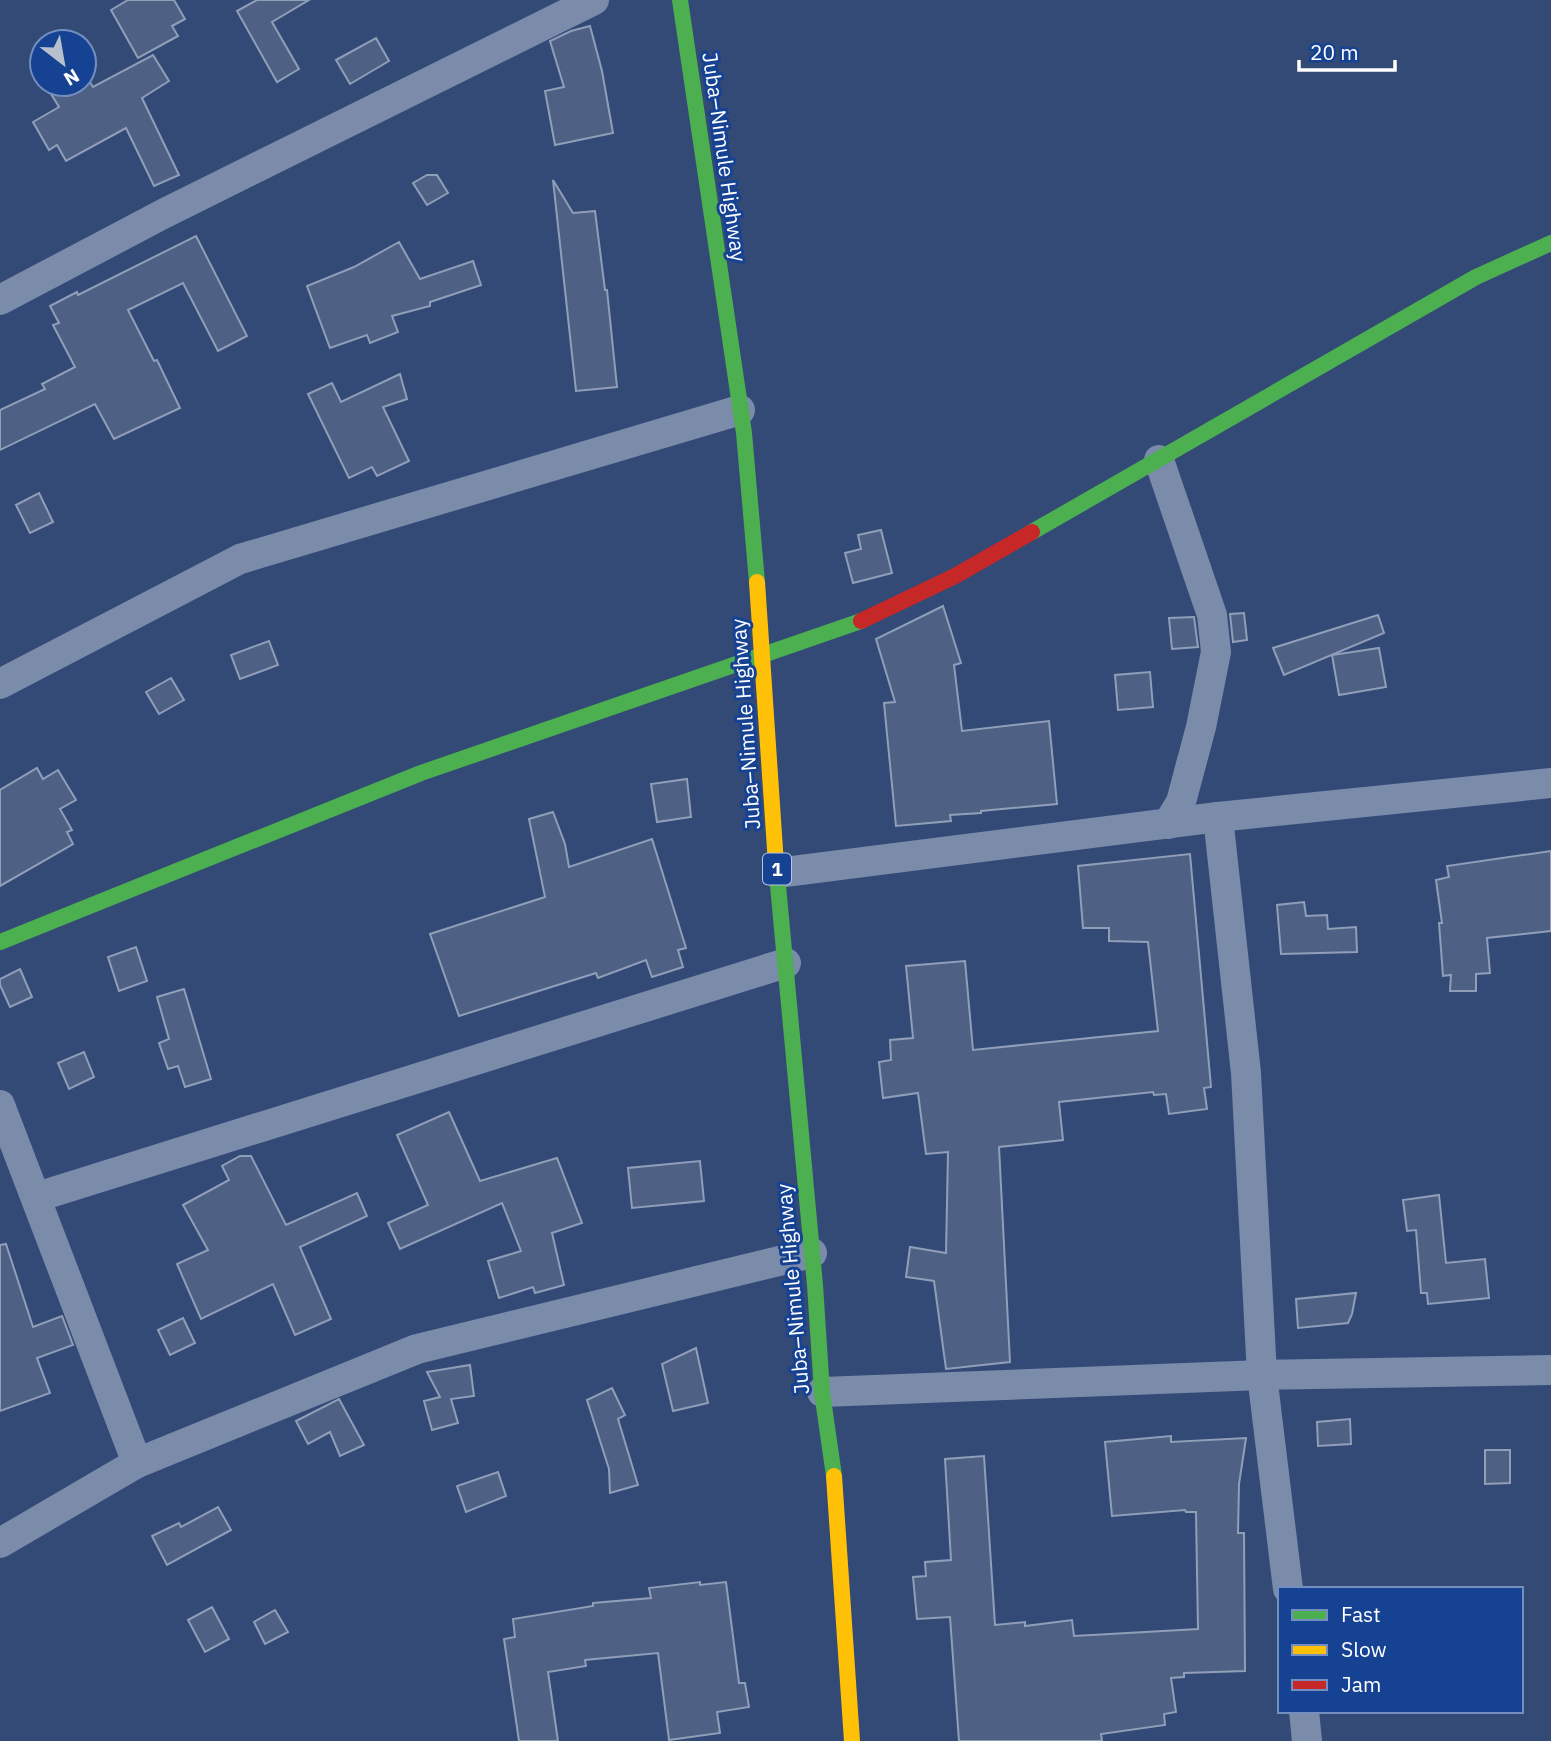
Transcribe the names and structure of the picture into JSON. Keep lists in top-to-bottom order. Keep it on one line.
{"streets":{"main road":["Juba–Nimule Highway","1"]},"legend":["Fast","Slow","Jam"],"scale_bar":"20 m","north":"bottom right"}
